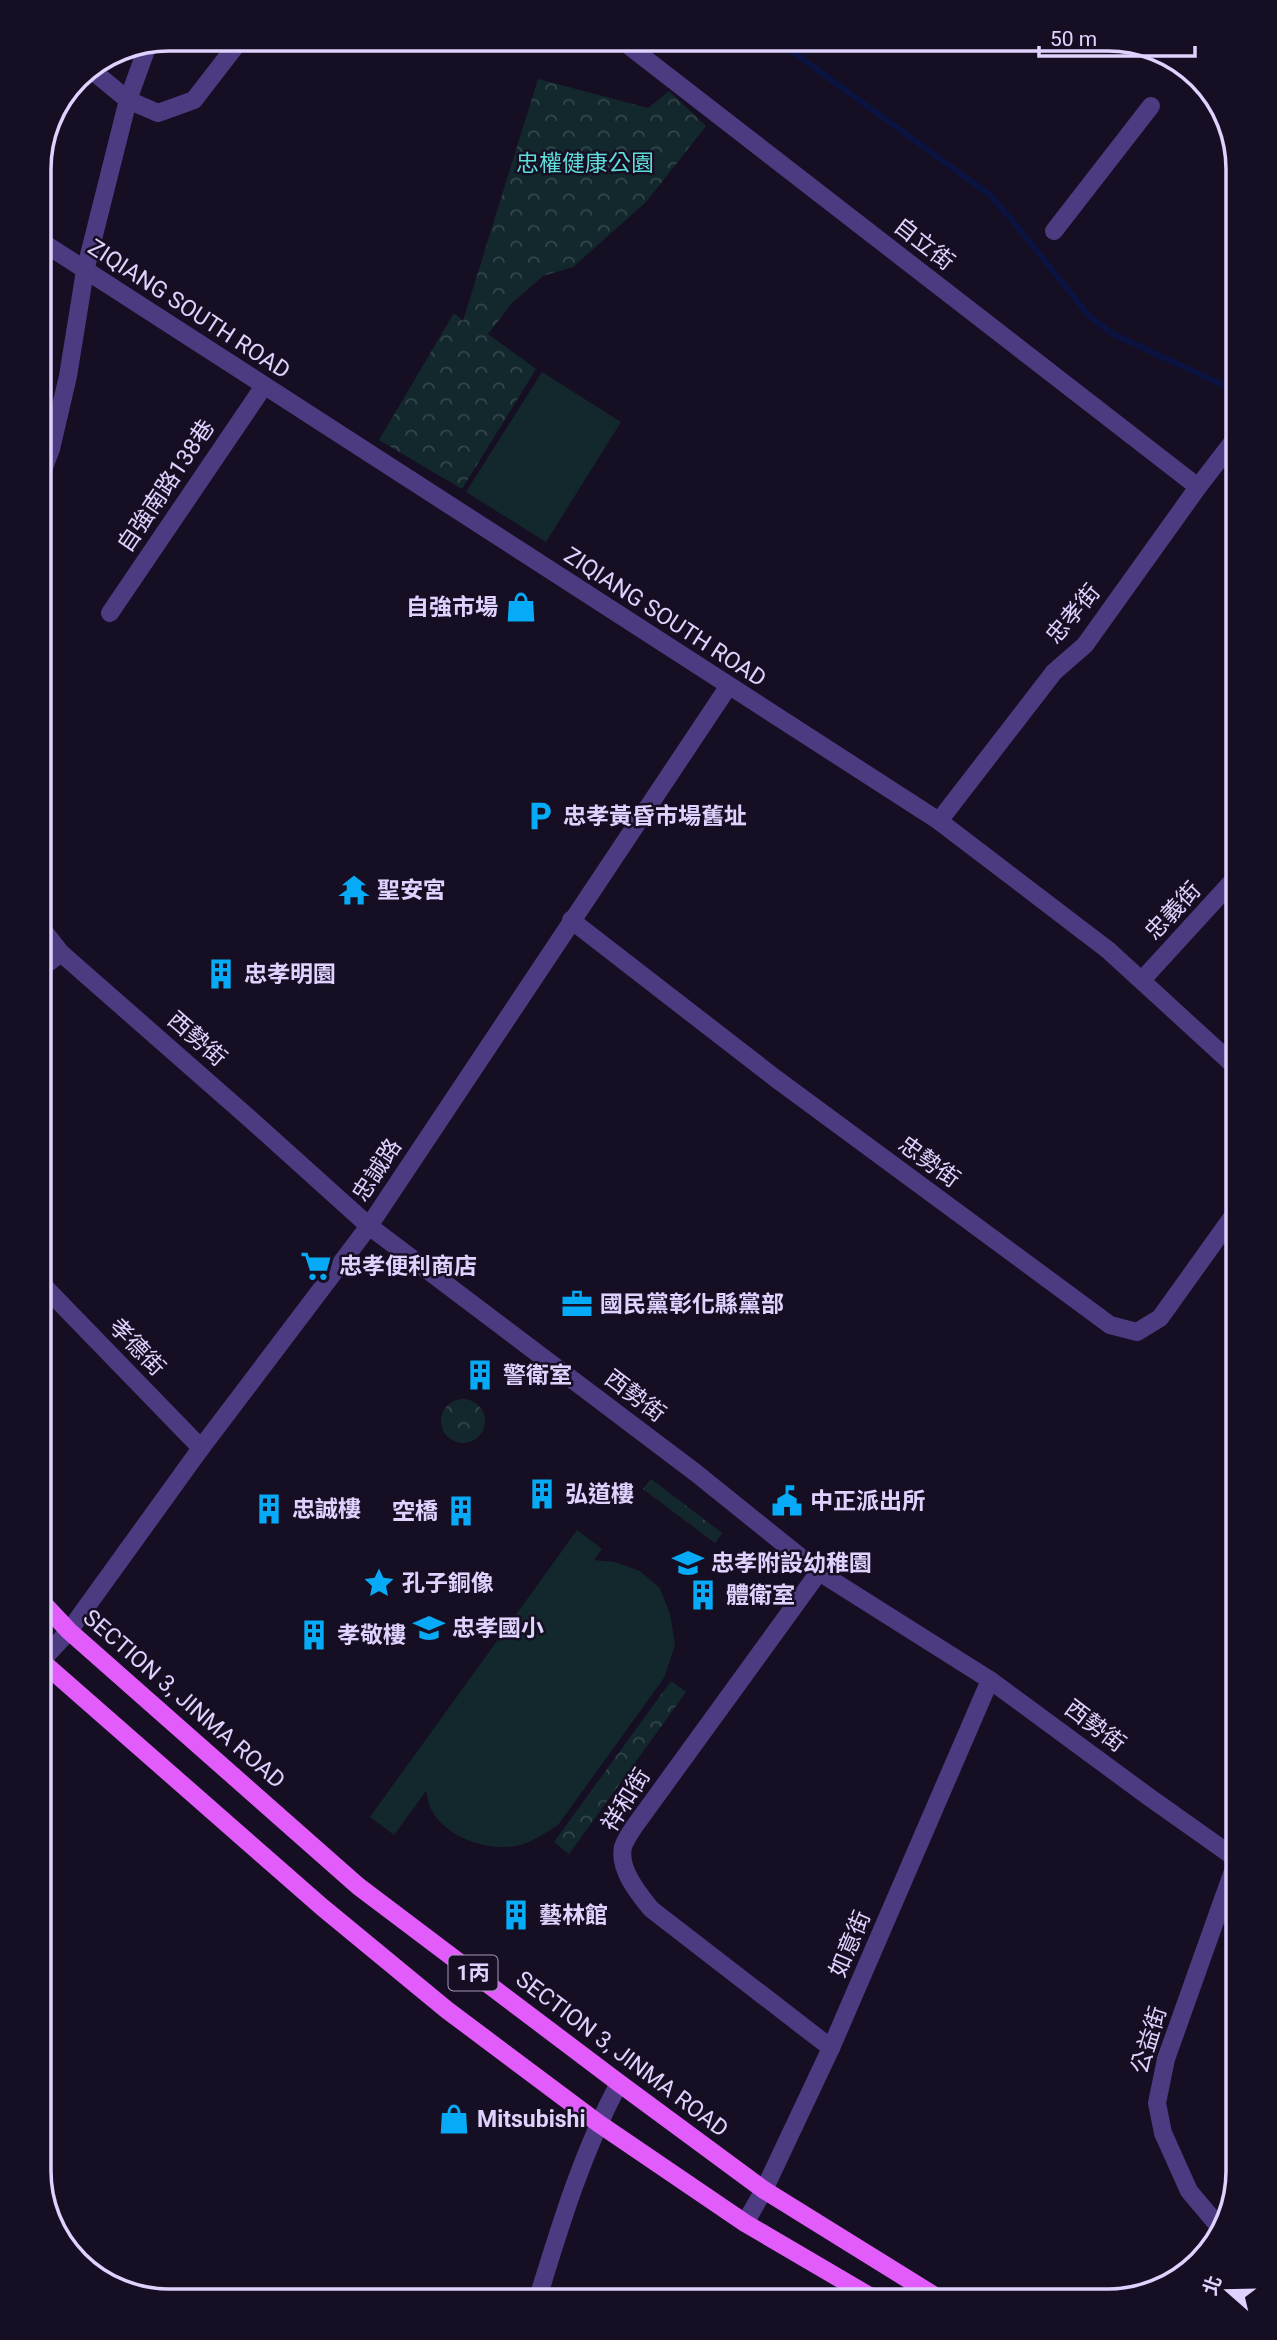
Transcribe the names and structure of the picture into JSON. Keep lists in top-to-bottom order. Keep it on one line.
{"streets":{"main road":["SECTION 3, JINMA ROAD","1丙"],"street":["自立街","ZIQIANG SOUTH ROAD","自強南路138巷","忠孝街","忠義街","西勢街","忠勢街","忠誠路","孝德街","祥和街","如意街","公益街"]},"crossings":[["自立街","忠孝街"],["ZIQIANG SOUTH ROAD","自強南路138巷"],["ZIQIANG SOUTH ROAD","忠孝街"],["ZIQIANG SOUTH ROAD","忠義街"],["ZIQIANG SOUTH ROAD","忠誠路"],["西勢街","忠誠路"],["西勢街","祥和街"],["西勢街","如意街"],["忠勢街","忠誠路"],["忠誠路","孝德街"],["忠誠路","SECTION 3, JINMA ROAD"],["SECTION 3, JINMA ROAD","如意街"],["祥和街","如意街"],["如意街","1丙"]],"parks":["忠權健康公園"],"places":{"shop":["自強市場","Mitsubishi"],"parking":["忠孝黃昏市場舊址"],"temple":["聖安宮"],"building":["忠孝明園","警衛室","弘道樓","忠誠樓","空橋","體衛室","孝敬樓","藝林館"],"supermarket":["忠孝便利商店"],"office":["國民黨彰化縣黨部"],"public building":["中正派出所"],"school or university":["忠孝附設幼稚園","忠孝國小"],"place":["孔子銅像"]},"scale_bar":"50 m","north":"left"}
